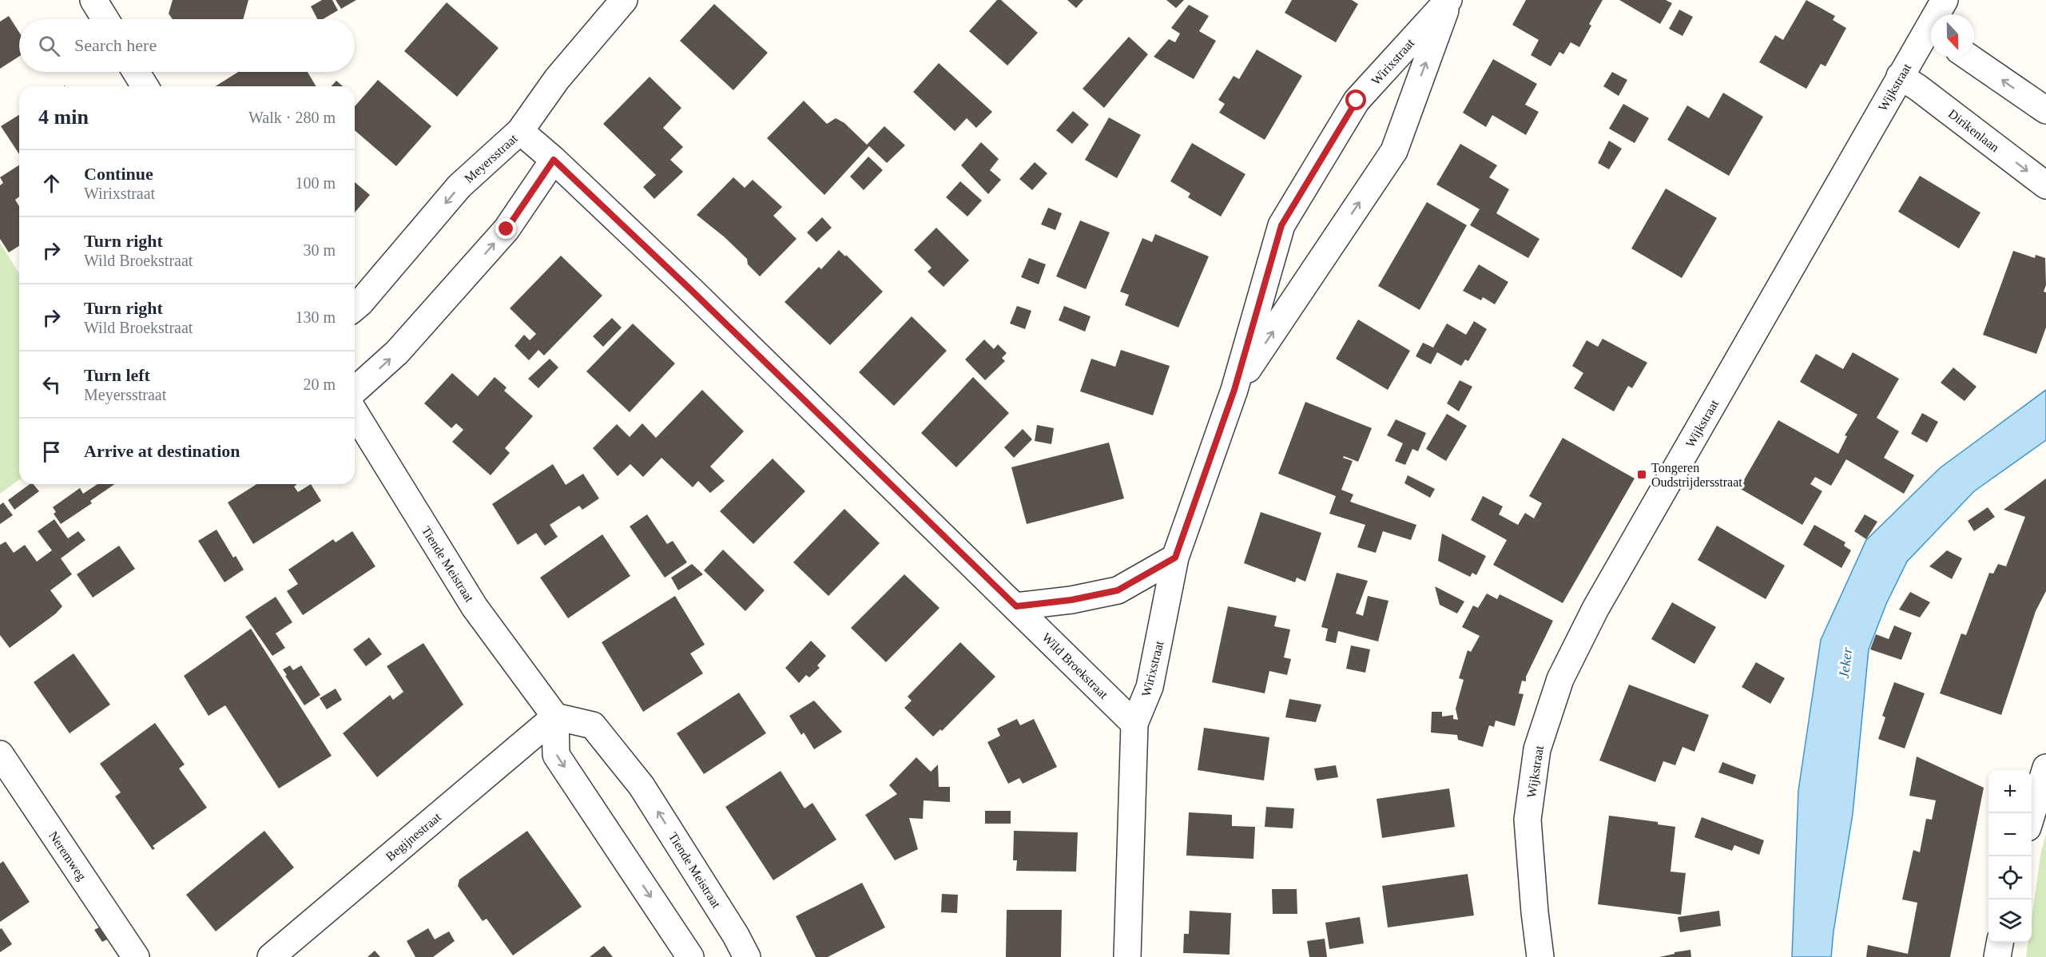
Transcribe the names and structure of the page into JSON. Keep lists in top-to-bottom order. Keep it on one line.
{"streets":{"street":["Wirixstraat","Wijkstraat","Dirikenlaan","Meyersstraat","Tiende Meistraat","Wild Broekstraat","Begijnestraat","Neremweg"]},"crossings":[["Wirixstraat","Wild Broekstraat"],["Wijkstraat","Dirikenlaan"],["Meyersstraat","Wild Broekstraat"],["Tiende Meistraat","Begijnestraat"]],"water":["Jeker"],"places":{"transit":["Tongeren Oudstrijdersstraat"]},"north":"bottom","page":{"search":"Search here","heading":["4 min","Walk · 280 m"],"list":[["Continue","Wirixstraat","100 m"],["Turn right","Wild Broekstraat","30 m"],["Turn right","Wild Broekstraat","130 m"],["Turn left","Meyersstraat","20 m"],"Arrive at destination"],"map_buttons":["+","−"]}}
